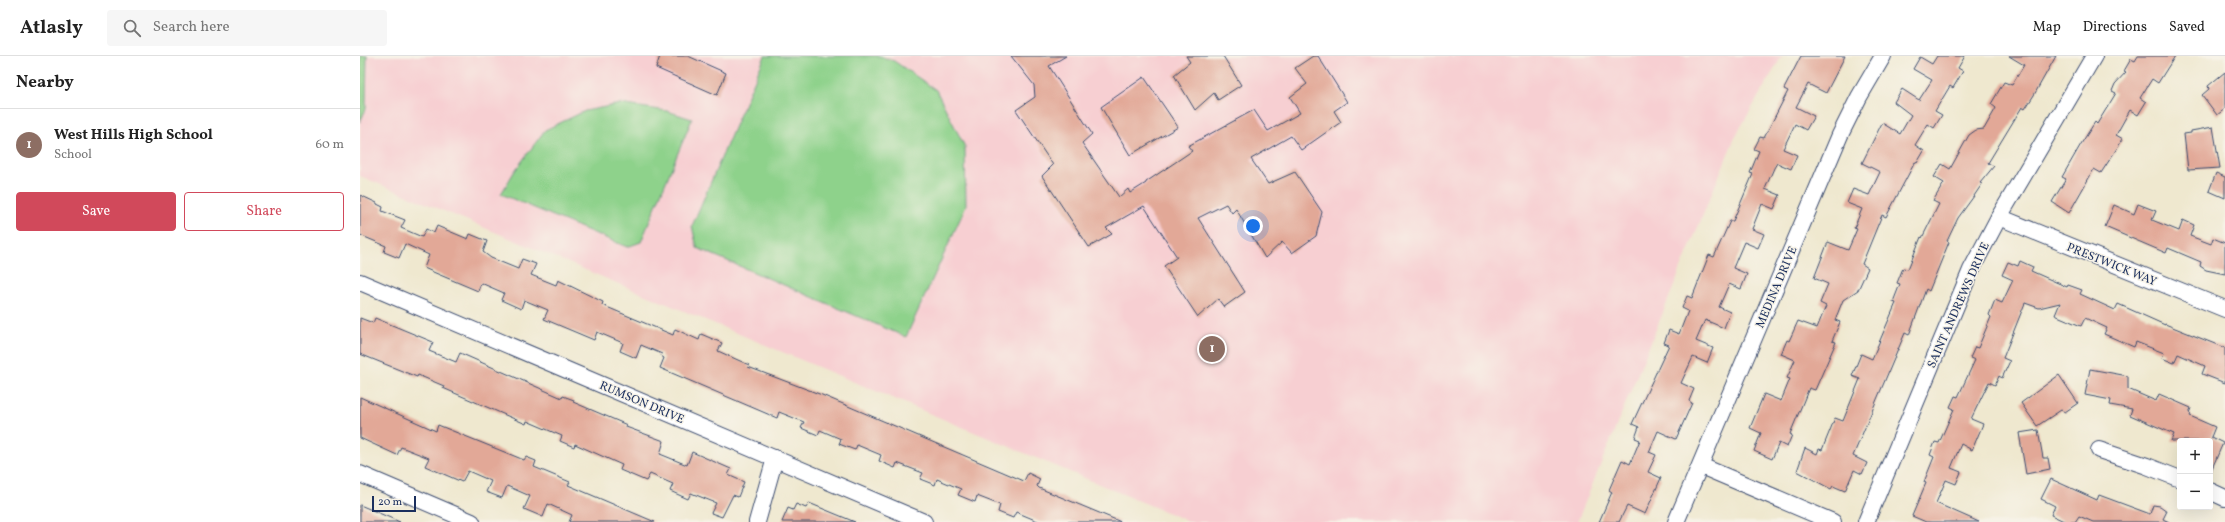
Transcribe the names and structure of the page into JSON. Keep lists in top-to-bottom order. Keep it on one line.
{"streets":{"street":["PRESTWICK WAY","MEDINA DRIVE","SAINT ANDREWS DRIVE","RUMSON DRIVE"]},"crossings":[["PRESTWICK WAY","SAINT ANDREWS DRIVE"]],"scale_bar":"20 m","page":{"header":"Atlasly","search":"Search here","nav":["Map","Directions","Saved"],"heading":"Nearby","list":[{"mark":"1","name":"West Hills High School","note":"School","value":"60 m"}],"buttons":["Save","Share"],"pins":"1","map_buttons":["+","−"],"scale":"20 m"}}
